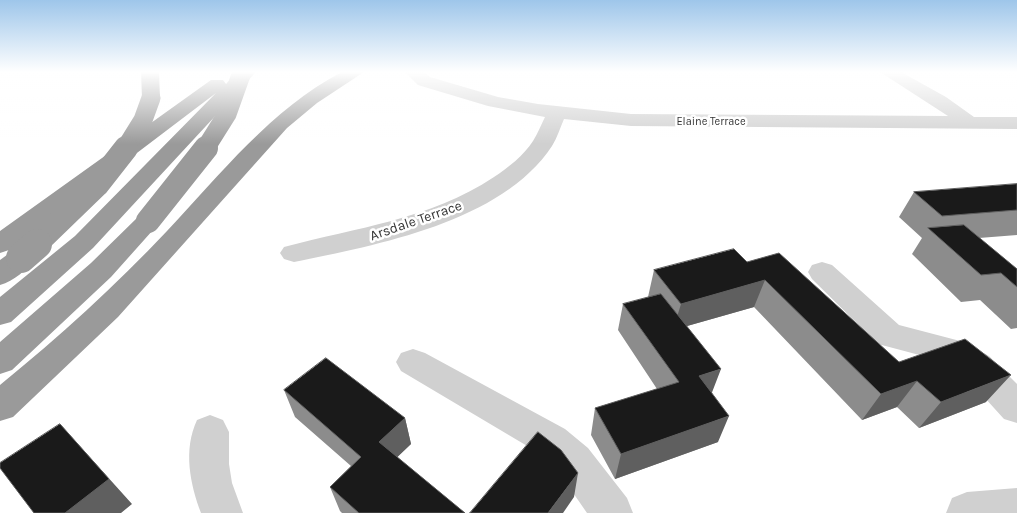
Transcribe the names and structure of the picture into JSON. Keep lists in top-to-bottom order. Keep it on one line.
{"streets":{"street":["Elaine Terrace","Arsdale Terrace"]},"crossings":[["Elaine Terrace","Arsdale Terrace"]]}
